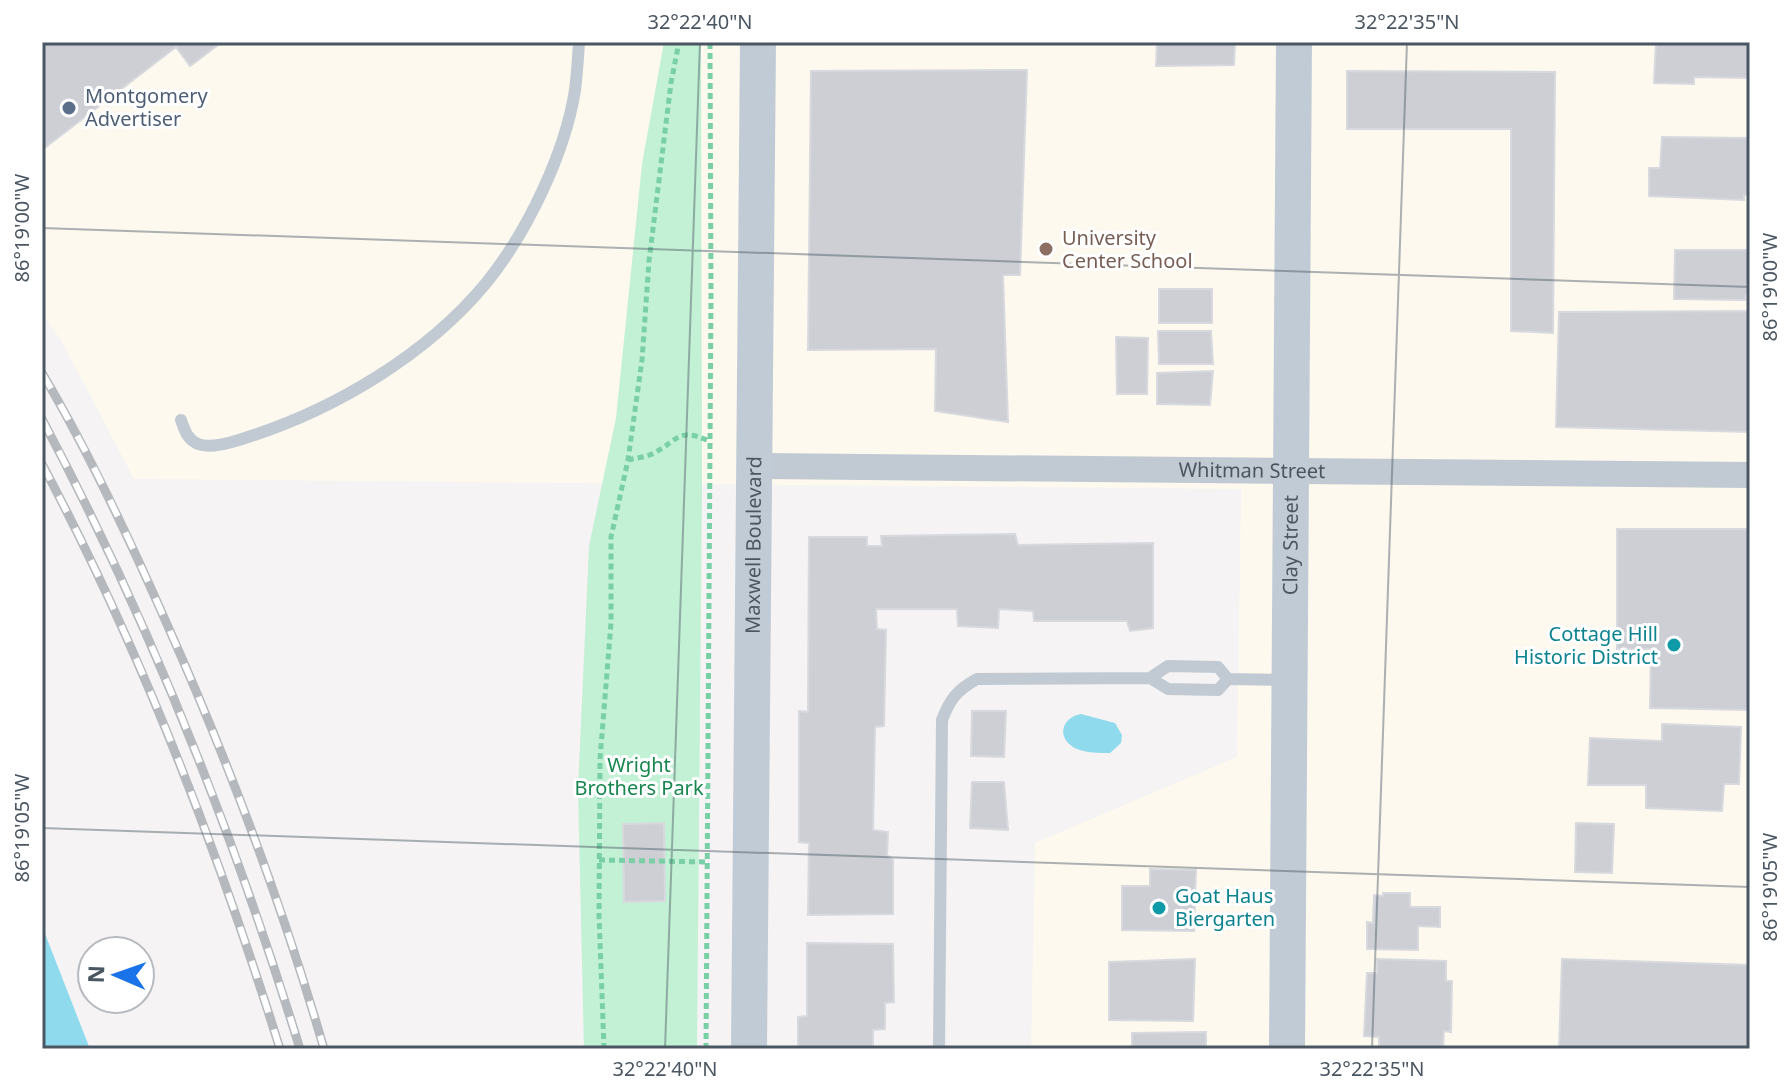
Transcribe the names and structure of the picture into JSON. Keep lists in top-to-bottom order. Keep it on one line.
{"streets":{"main road":["Maxwell Boulevard","Clay Street"],"street":["Whitman Street"]},"crossings":[["Whitman Street","Maxwell Boulevard"],["Whitman Street","Clay Street"]],"parks":["Wright Brothers Park"],"places":["Montgomery Advertiser","University Center School","Cottage Hill Historic District","Goat Haus Biergarten"],"north":"left","coordinates":["32°22'40\"N","32°22'35\"N","86°19'00\"W","86°19'05\"W"]}
